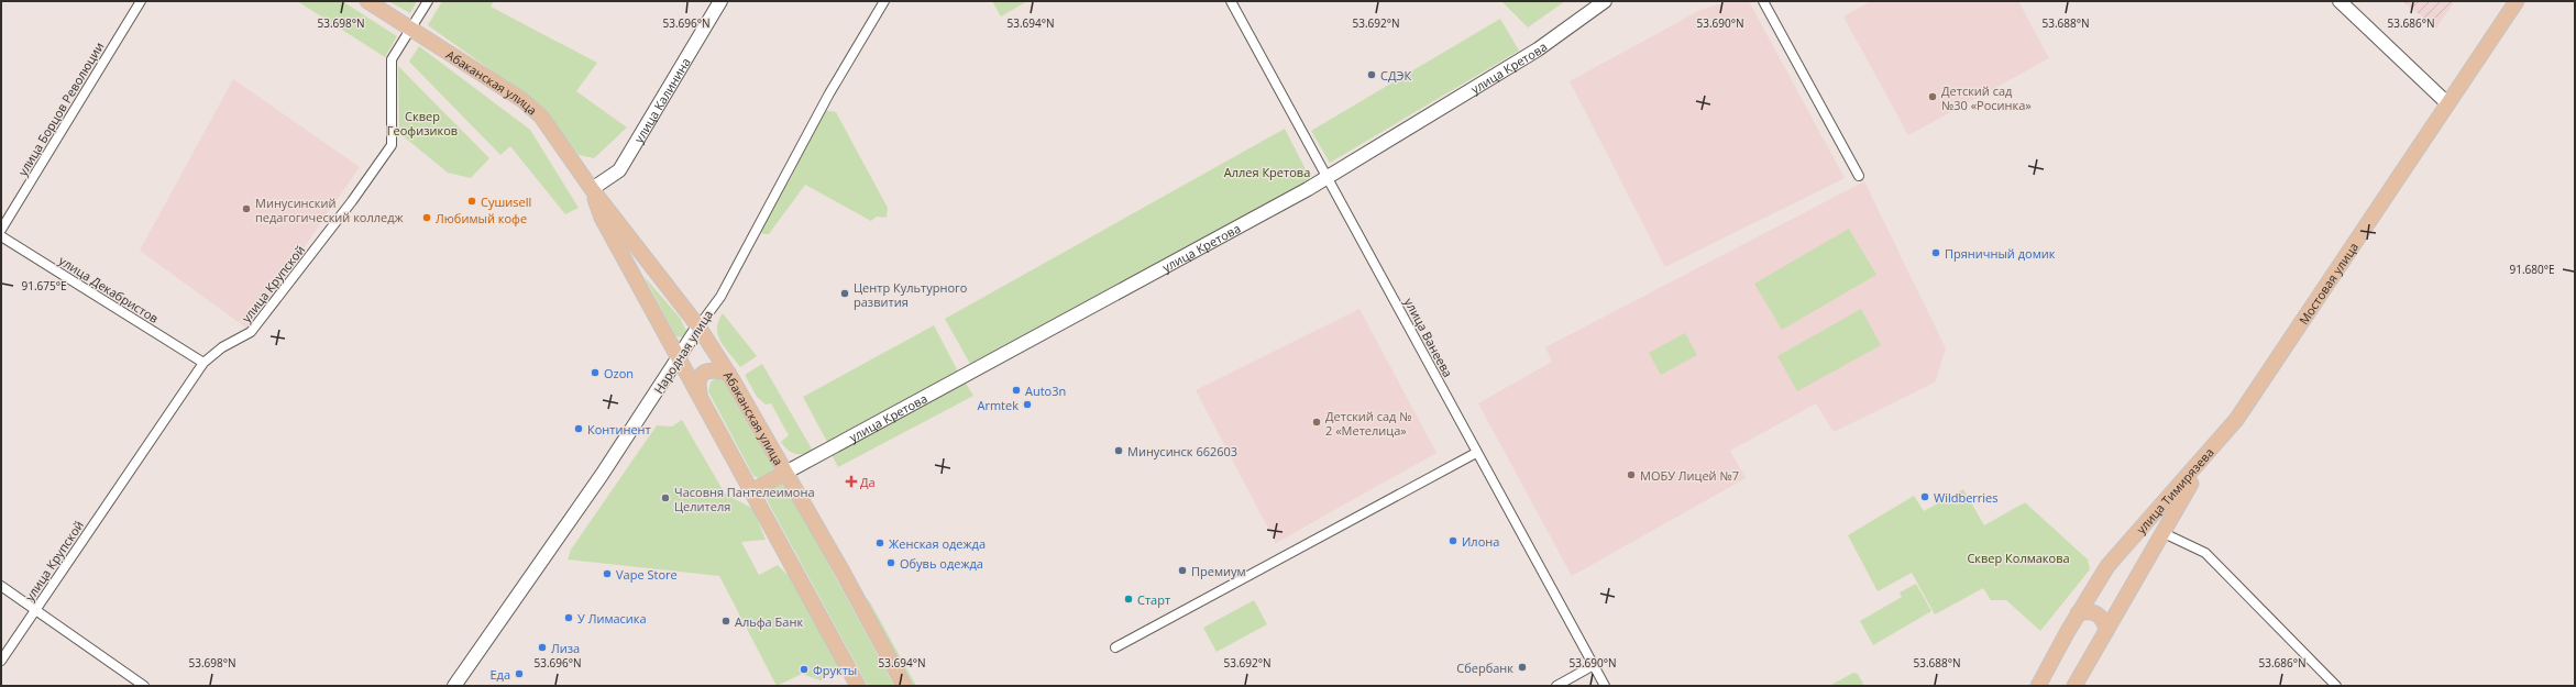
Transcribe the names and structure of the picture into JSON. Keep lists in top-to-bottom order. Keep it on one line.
{"streets":{"main road":["Абаканская улица","Мостовая улица","улица Тимирязева"],"street":["улица Кретова","улица Калинина","улица Борцов Революции","улица Крупской","улица Декабристов","улица Ванеева","Народная улица"]},"crossings":[["улица Кретова","Абаканская улица"],["улица Кретова","улица Ванеева"],["Абаканская улица","улица Калинина"],["Абаканская улица","улица Крупской"],["Абаканская улица","Народная улица"],["улица Крупской","улица Декабристов"],["Мостовая улица","улица Тимирязева"]],"parks":["Сквер Геофизиков","Аллея Кретова","Сквер Колмакова"],"places":{"other":["СДЭК","Детский сад №30 «Росинка»","Сушиsell","Минусинский педагогический колледж","Любимый кофе","Пряничный домик","Центр Культурного развития","Ozon","Auto3n","Armtek","Детский сад № 2 «Метелица»","Континент","Минусинск 662603","МОБУ Лицей №7","Wildberries","Часовня Пантелеимона Целителя","Илона","Женская одежда","Обувь одежда","Премиум","Vape Store","Старт","У Лимасика","Альфа Банк","Лиза","Сбербанк","Фрукты","Еда"],"health":["Да"]},"coordinates":["53.698°N","53.696°N","53.694°N","53.692°N","53.690°N","53.688°N","53.686°N","91.680°E","91.675°E"]}
